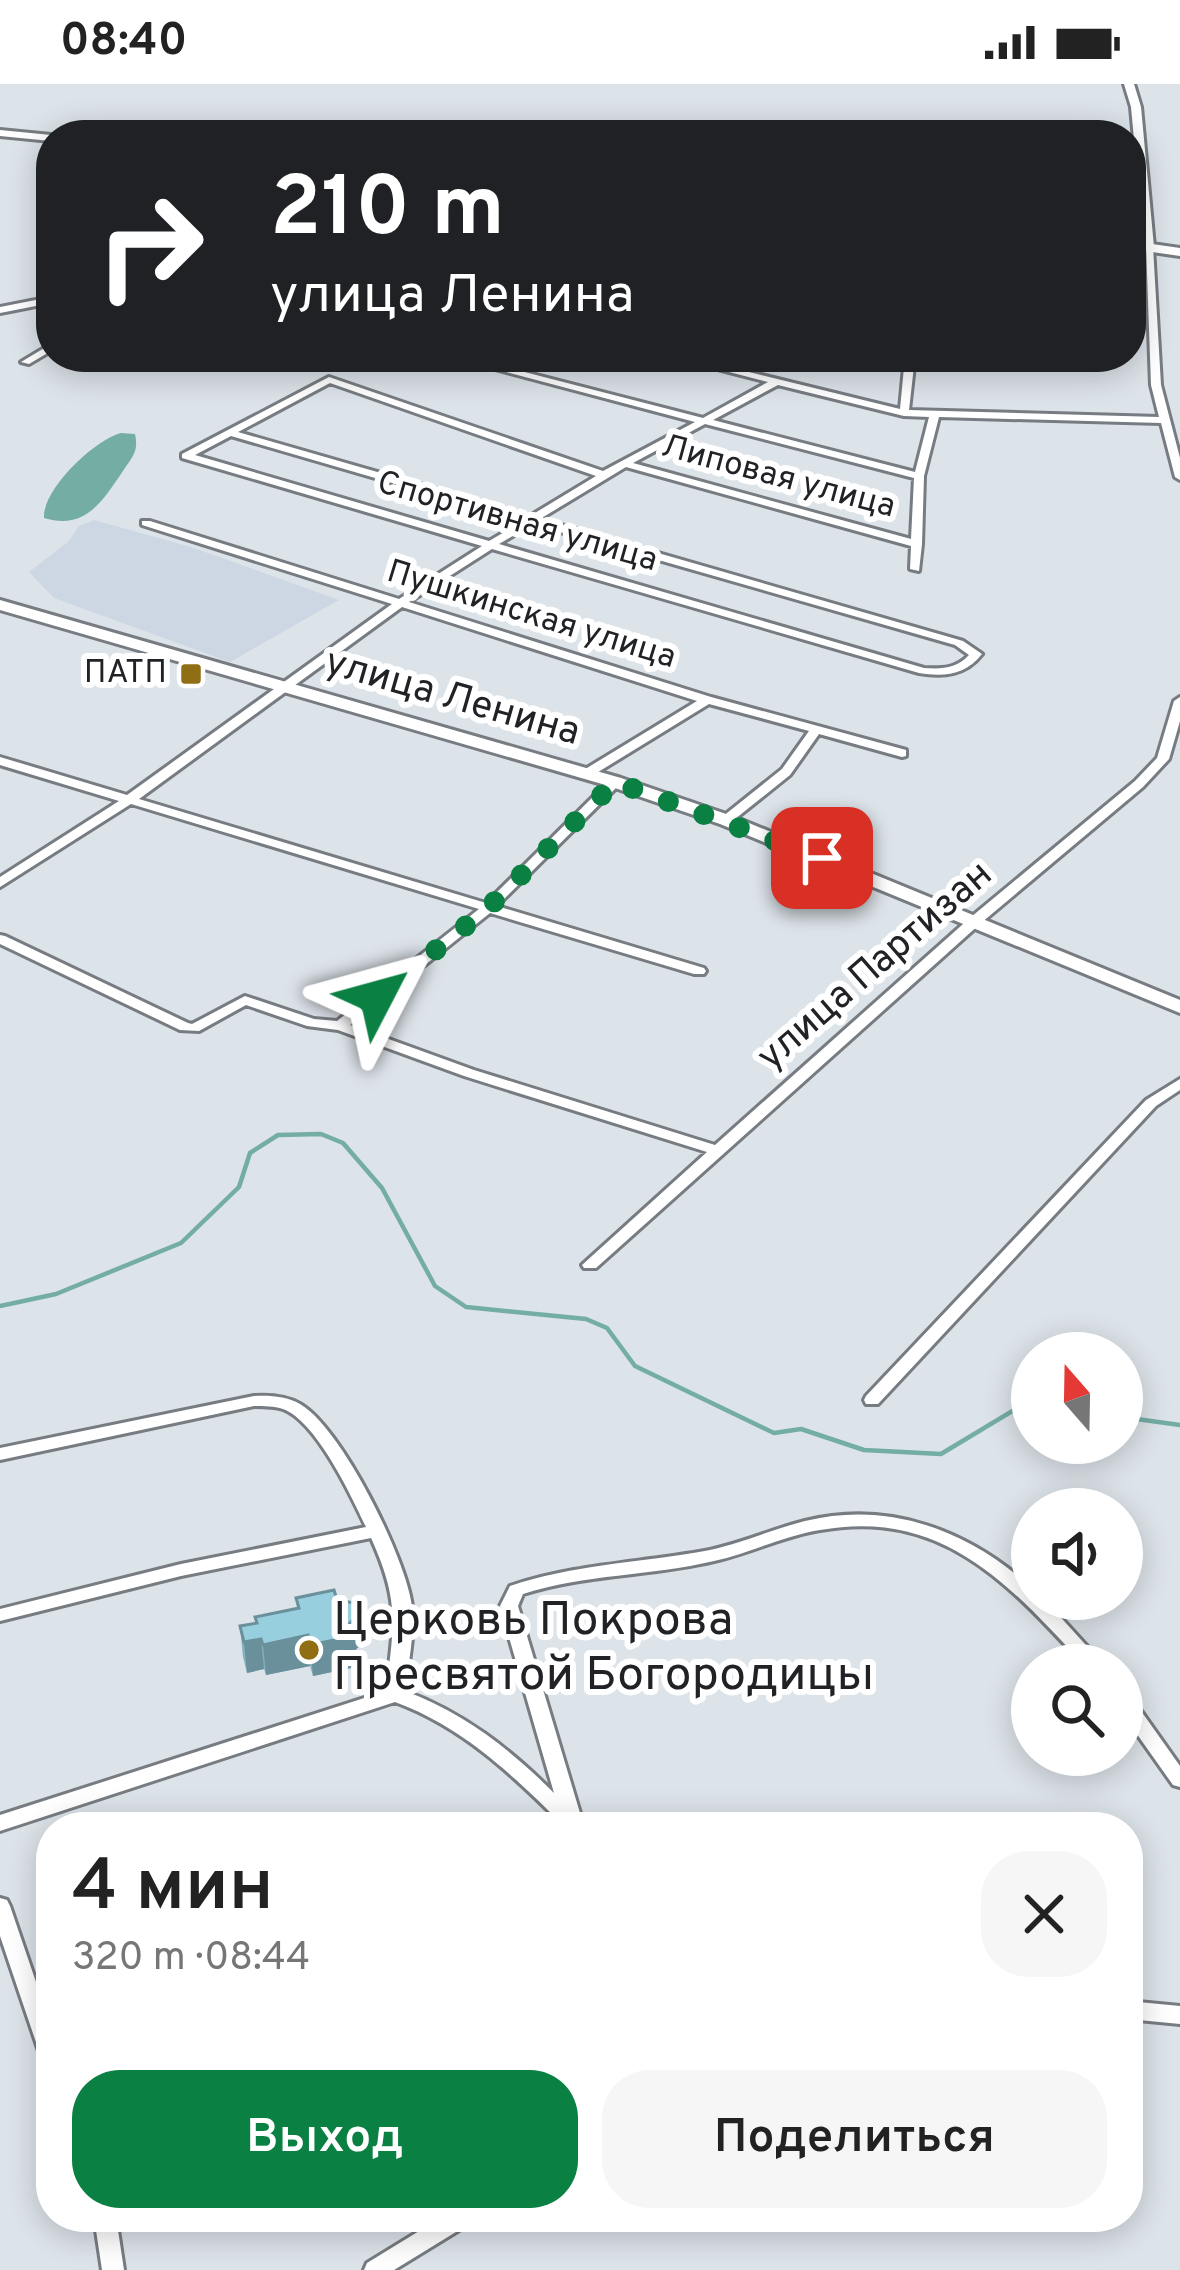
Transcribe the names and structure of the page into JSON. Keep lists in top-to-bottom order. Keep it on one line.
{"streets":{"main road":["улица Ленина"],"street":["Липовая улица","Спортивная улица","Пушкинская улица","улица Партизан"]},"crossings":[["Липовая улица","Спортивная улица"],["улица Ленина","улица Партизан"]],"places":{"transit":["ПАТП"],"other":["Церковь Покрова Пресвятой Богородицы"]},"north":"top","page":{"status":"08:40","turn":["210 m","улица Ленина"],"heading":["4 мин","320 m · 08:44"],"buttons":["Выход","Поделиться"]}}
